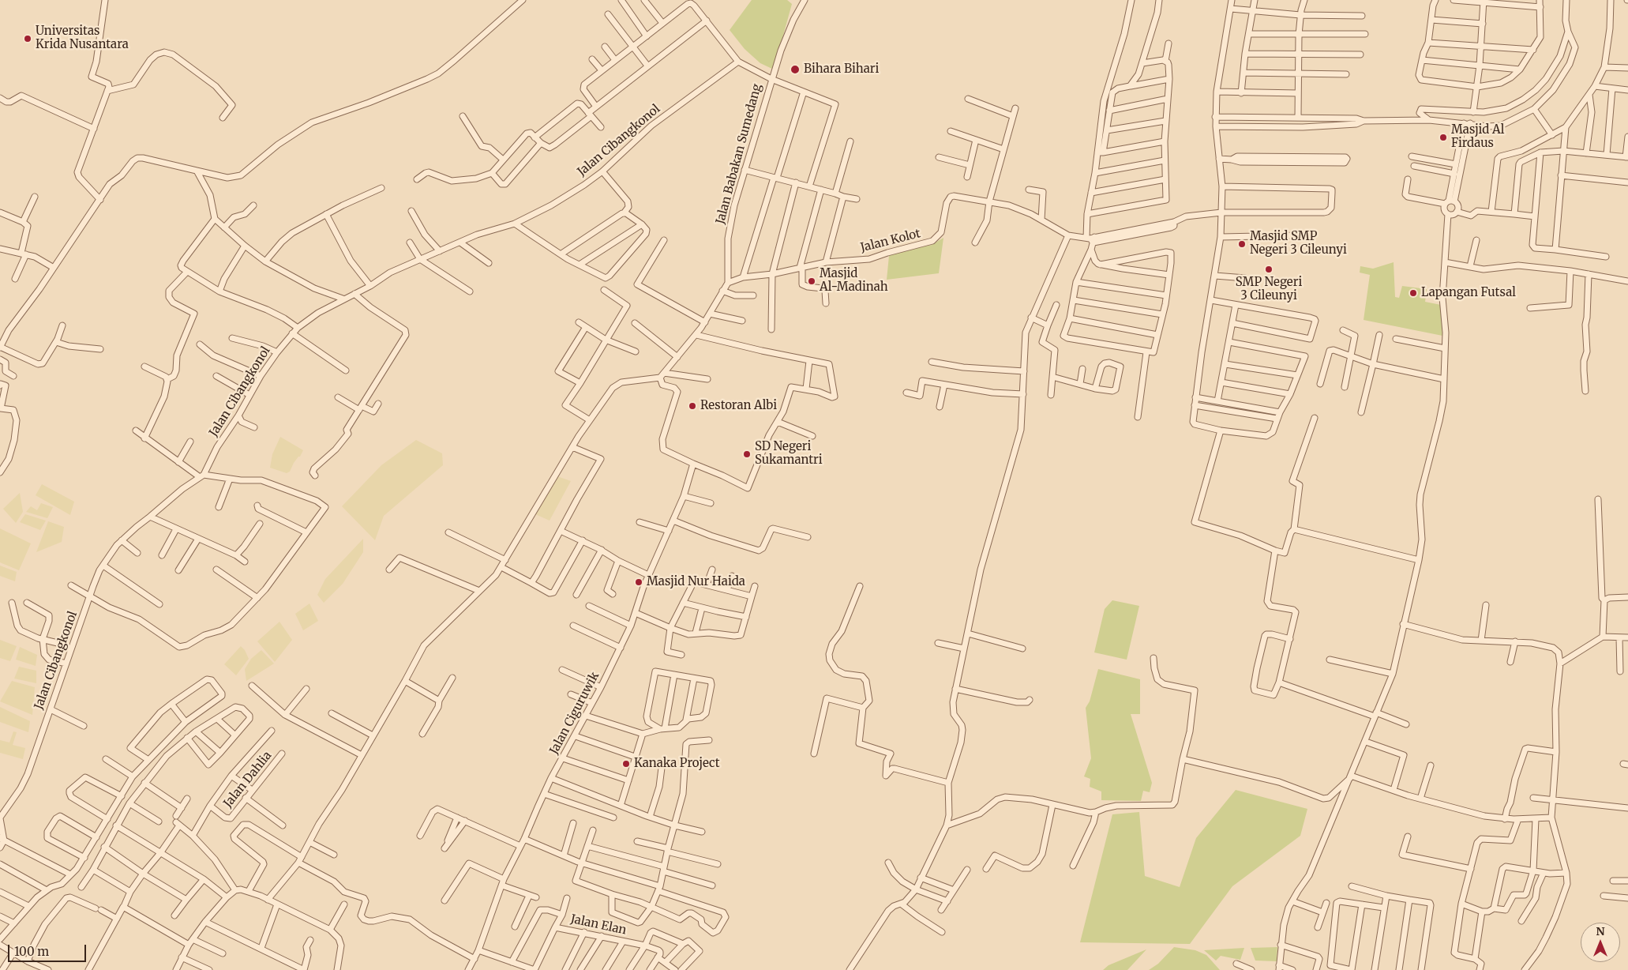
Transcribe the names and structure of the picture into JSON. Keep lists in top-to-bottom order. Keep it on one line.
{"streets":{"street":["Jalan Cibangkonol","Jalan Babakan Sumedang","Jalan Kolot","Jalan Ciguruwik","Jalan Dahlia","Jalan Elan"]},"crossings":[["Jalan Babakan Sumedang","Jalan Kolot"]],"places":["Universitas Krida Nusantara","Bihara Bihari","Masjid Al Firdaus","Masjid SMP Negeri 3 Cileunyi","SMP Negeri 3 Cileunyi","Masjid Al-Madinah","Lapangan Futsal","Restoran Albi","SD Negeri Sukamantri","Masjid Nur Haida","Kanaka Project"],"scale_bar":"100 m","north":"top"}
